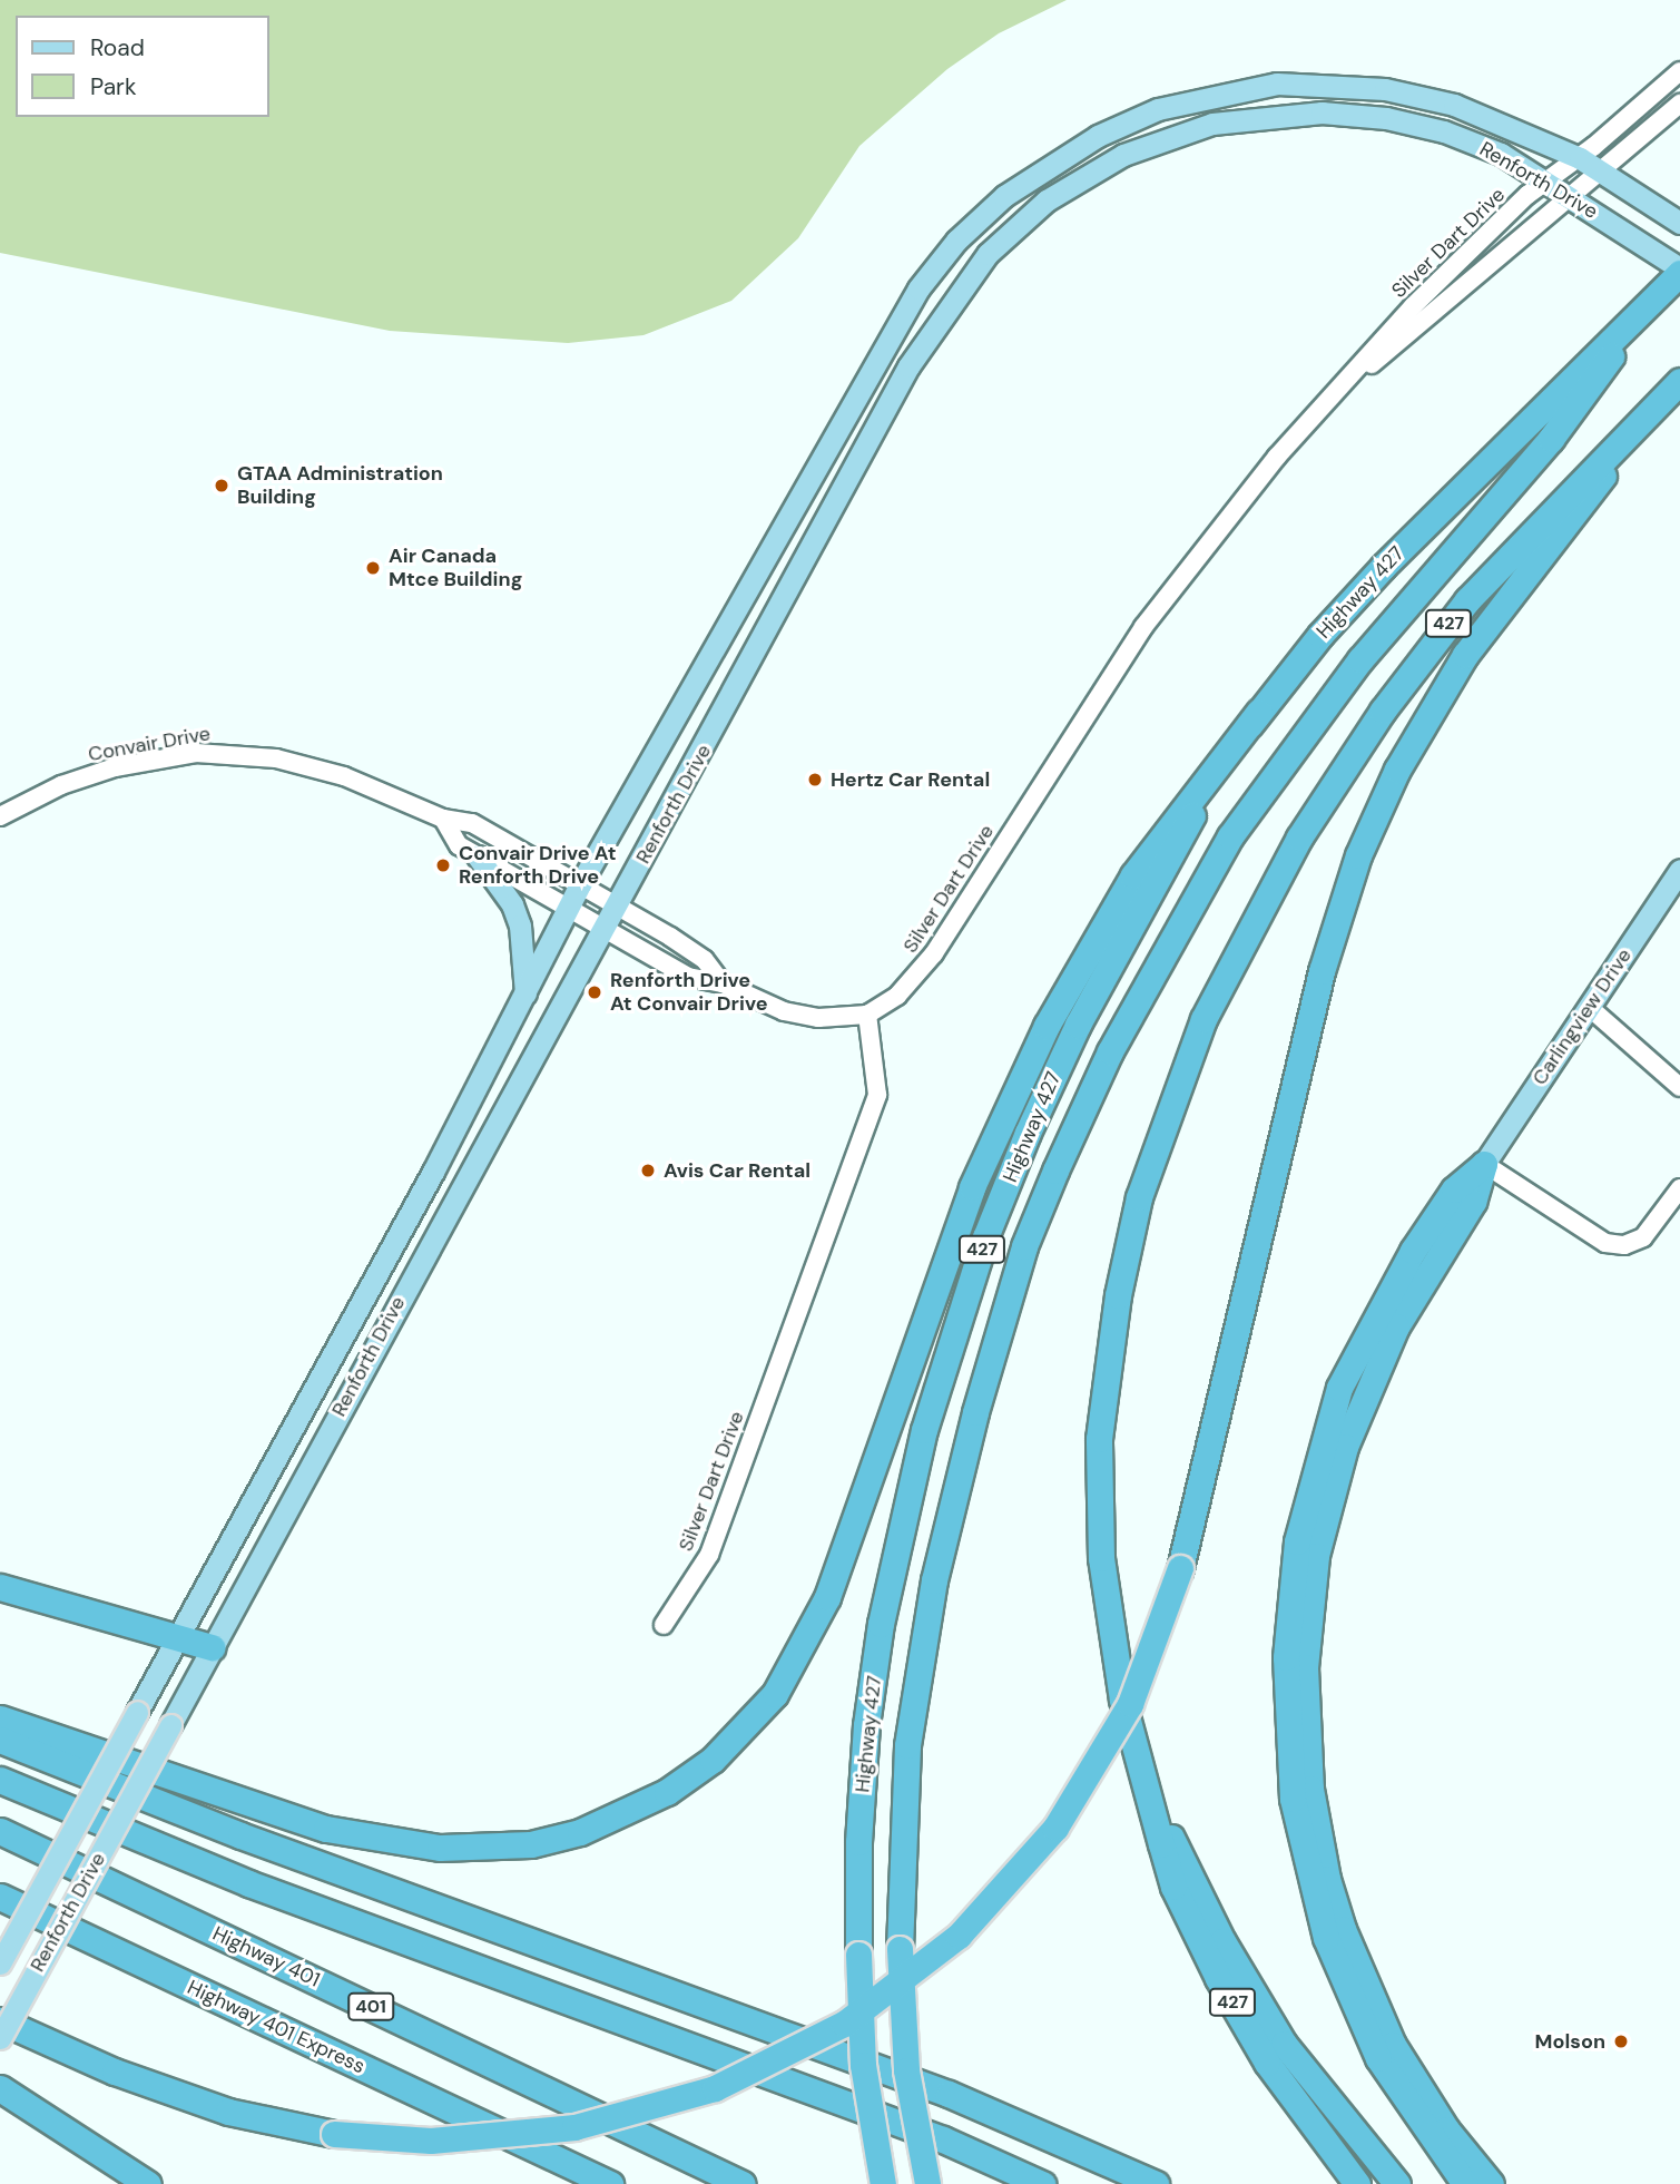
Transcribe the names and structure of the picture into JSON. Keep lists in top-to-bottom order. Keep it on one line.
{"streets":{"highway":["Highway 427","427","Highway 401","401","Highway 401 Express"],"main road":["Renforth Drive","Carlingview Drive"],"street":["Silver Dart Drive","Convair Drive"]},"crossings":[["Renforth Drive","Silver Dart Drive"],["Renforth Drive","Highway 427"],["Renforth Drive","Convair Drive"],["Silver Dart Drive","Convair Drive"]],"places":["GTAA Administration Building","Air Canada Mtce Building","Hertz Car Rental","Convair Drive At Renforth Drive","Renforth Drive At Convair Drive","Avis Car Rental","Molson"],"legend":["Road","Park"]}
